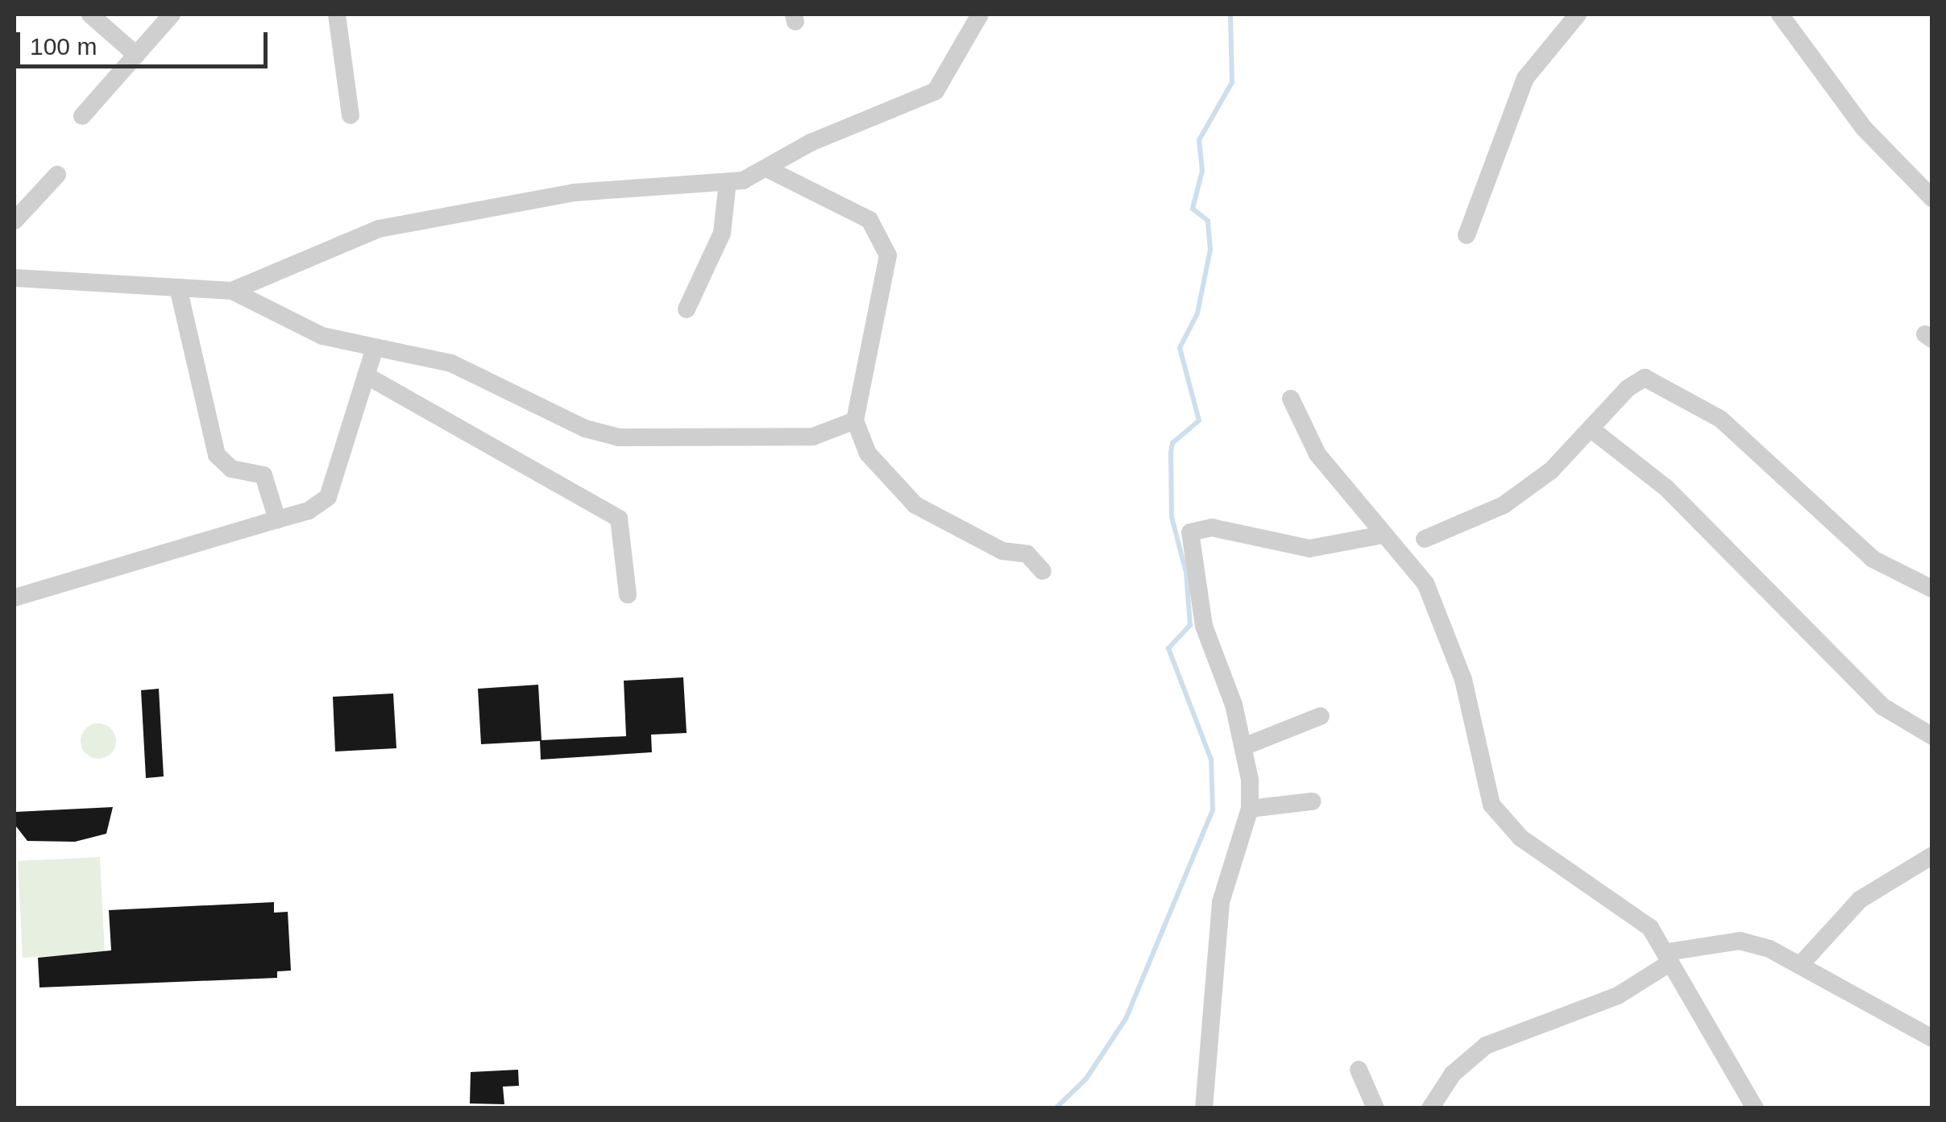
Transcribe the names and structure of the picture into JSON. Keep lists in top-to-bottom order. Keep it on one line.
{"scale_bar":"100 m"}
